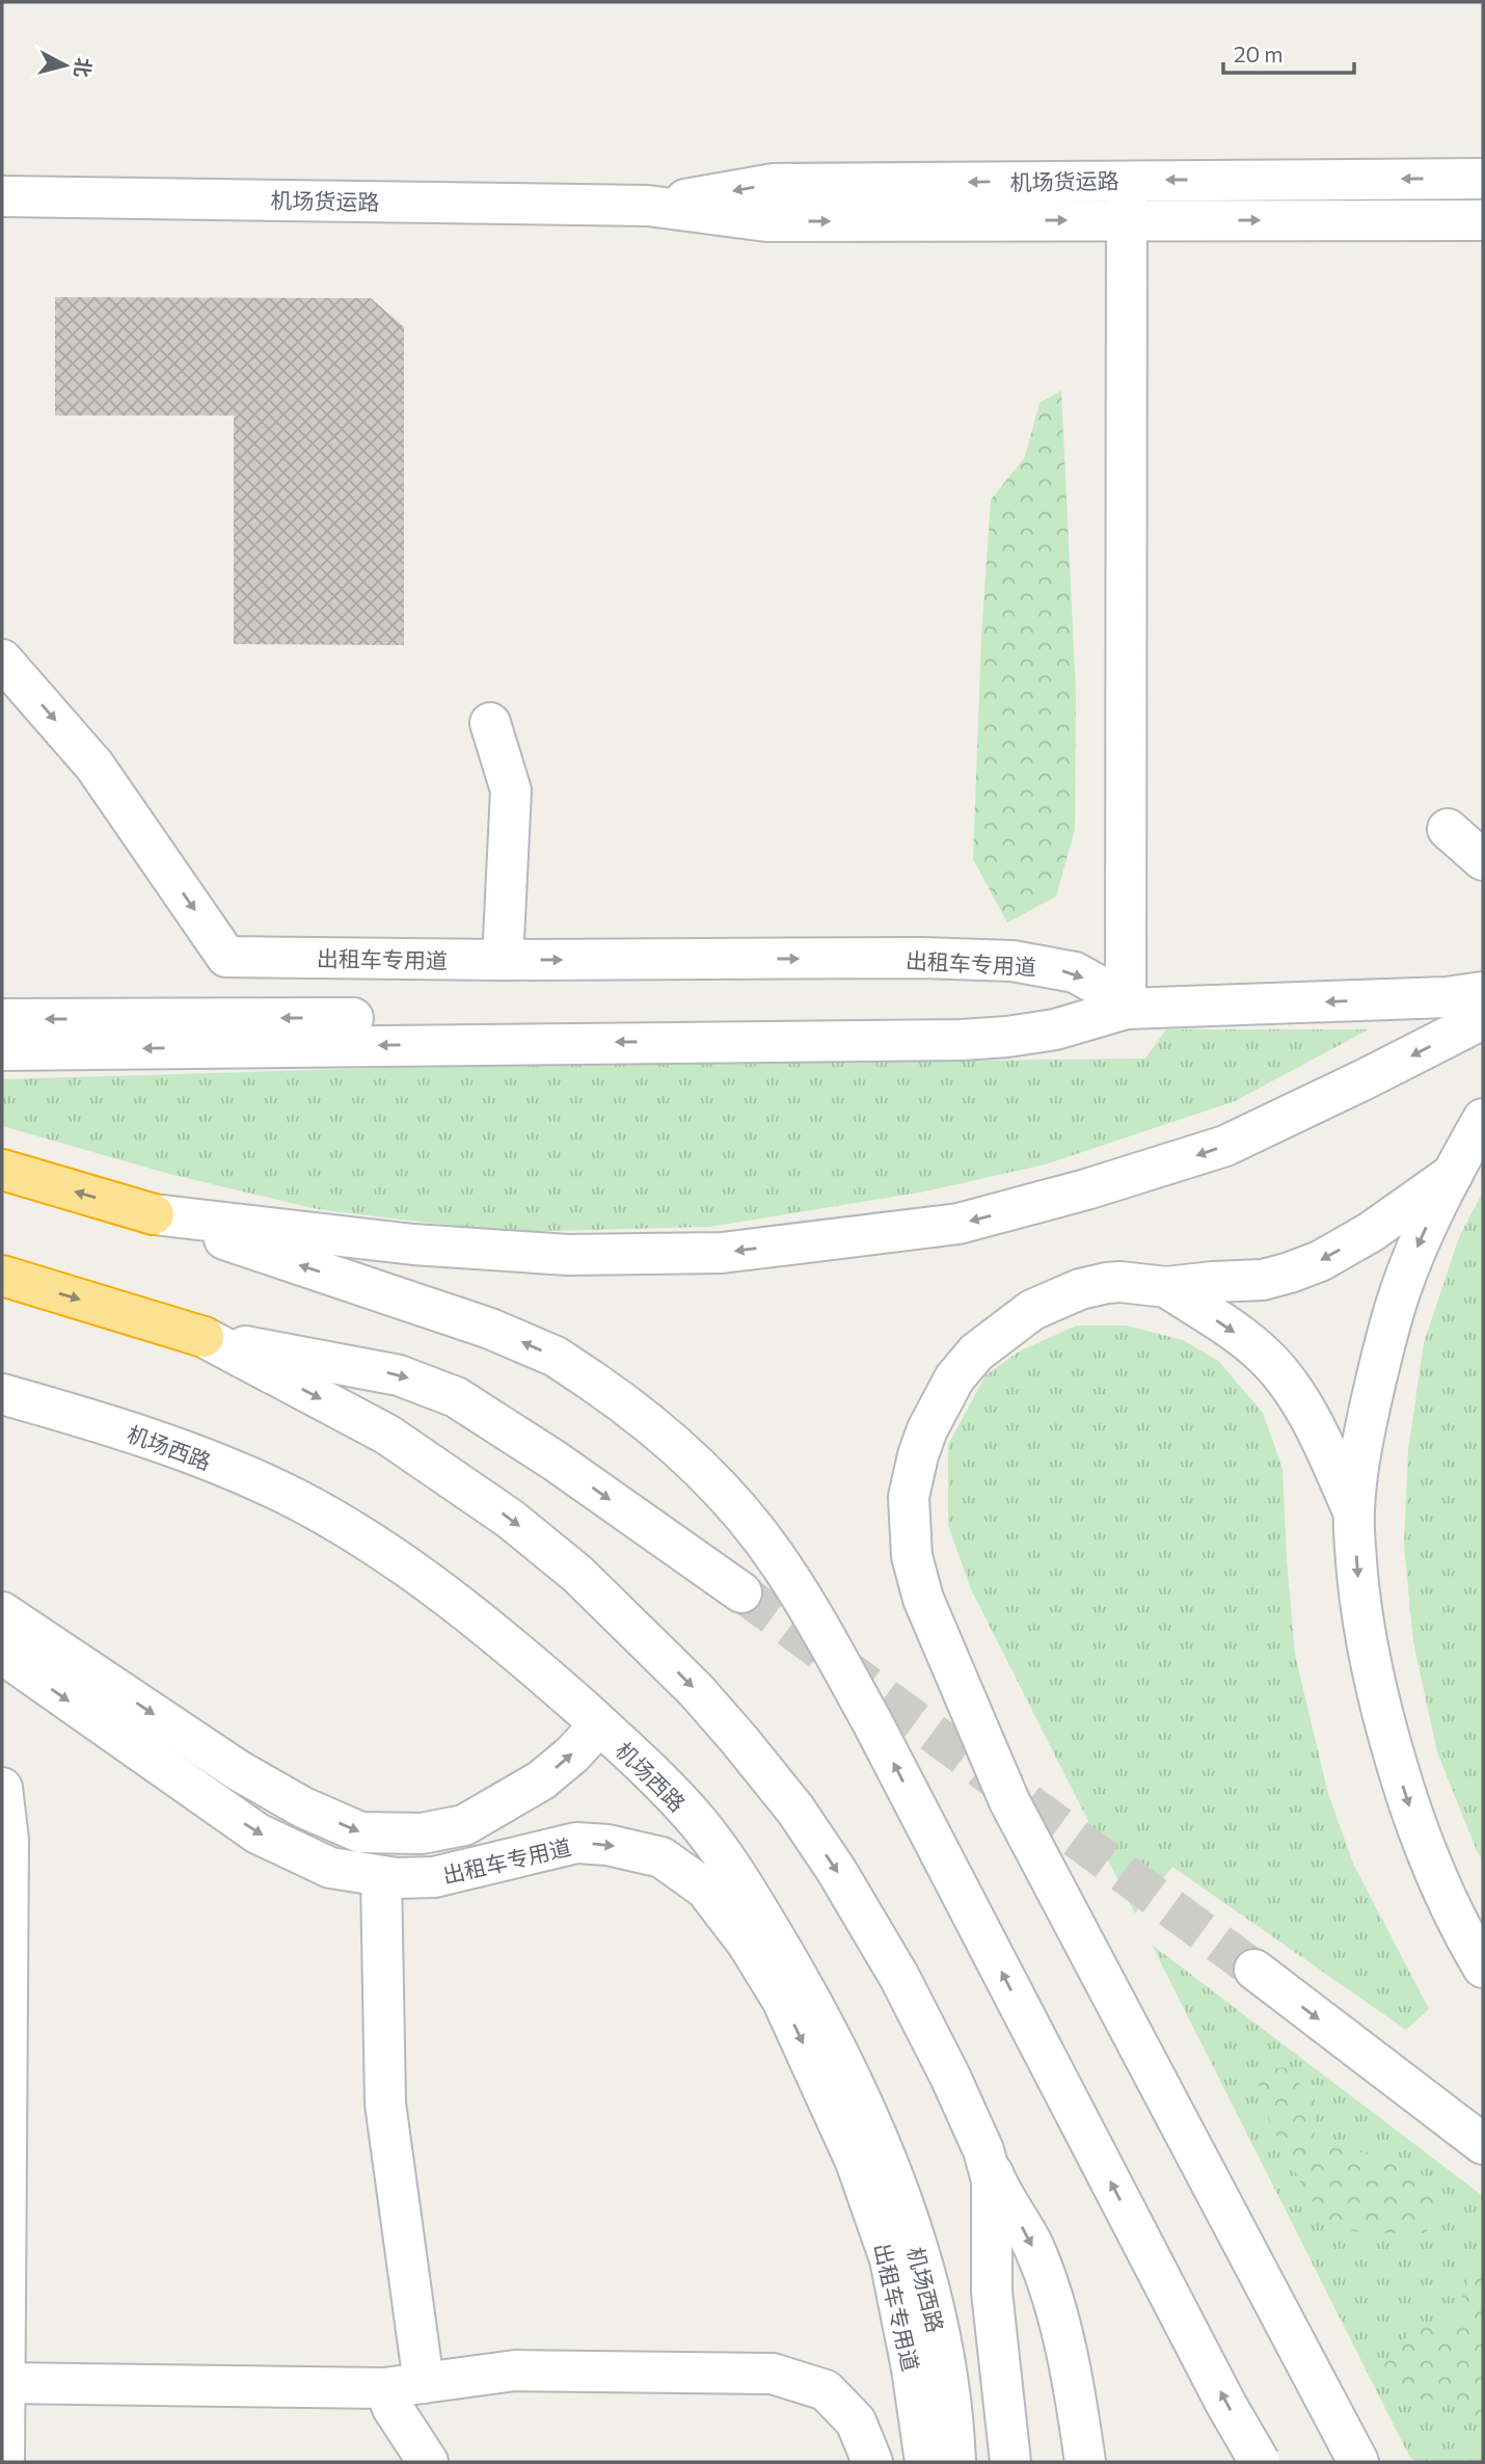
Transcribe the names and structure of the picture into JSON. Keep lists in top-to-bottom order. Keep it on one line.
{"streets":{"street":["机场货运路","出租车专用道","机场西路"]},"scale_bar":"20 m","north":"right"}
